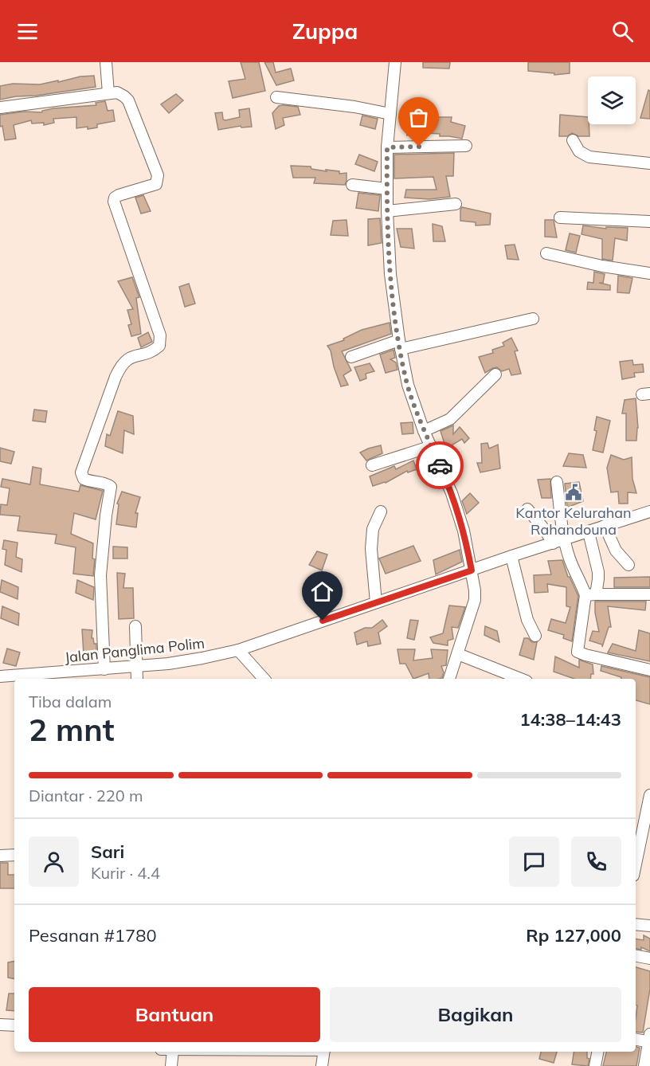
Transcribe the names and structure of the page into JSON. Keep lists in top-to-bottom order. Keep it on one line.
{"streets":{"street":["Jalan Panglima Polim"]},"places":{"public building":["Kantor Kelurahan Rahandouna"]},"page":{"header":"Zuppa","heading":["2 mnt","Tiba dalam","14:38–14:43"],"panel":["Sari","Kurir · 4.4","Pesanan #1780","Rp 127,000"],"bar":"Diantar · 220 m","buttons":["Bantuan","Bagikan"]}}
